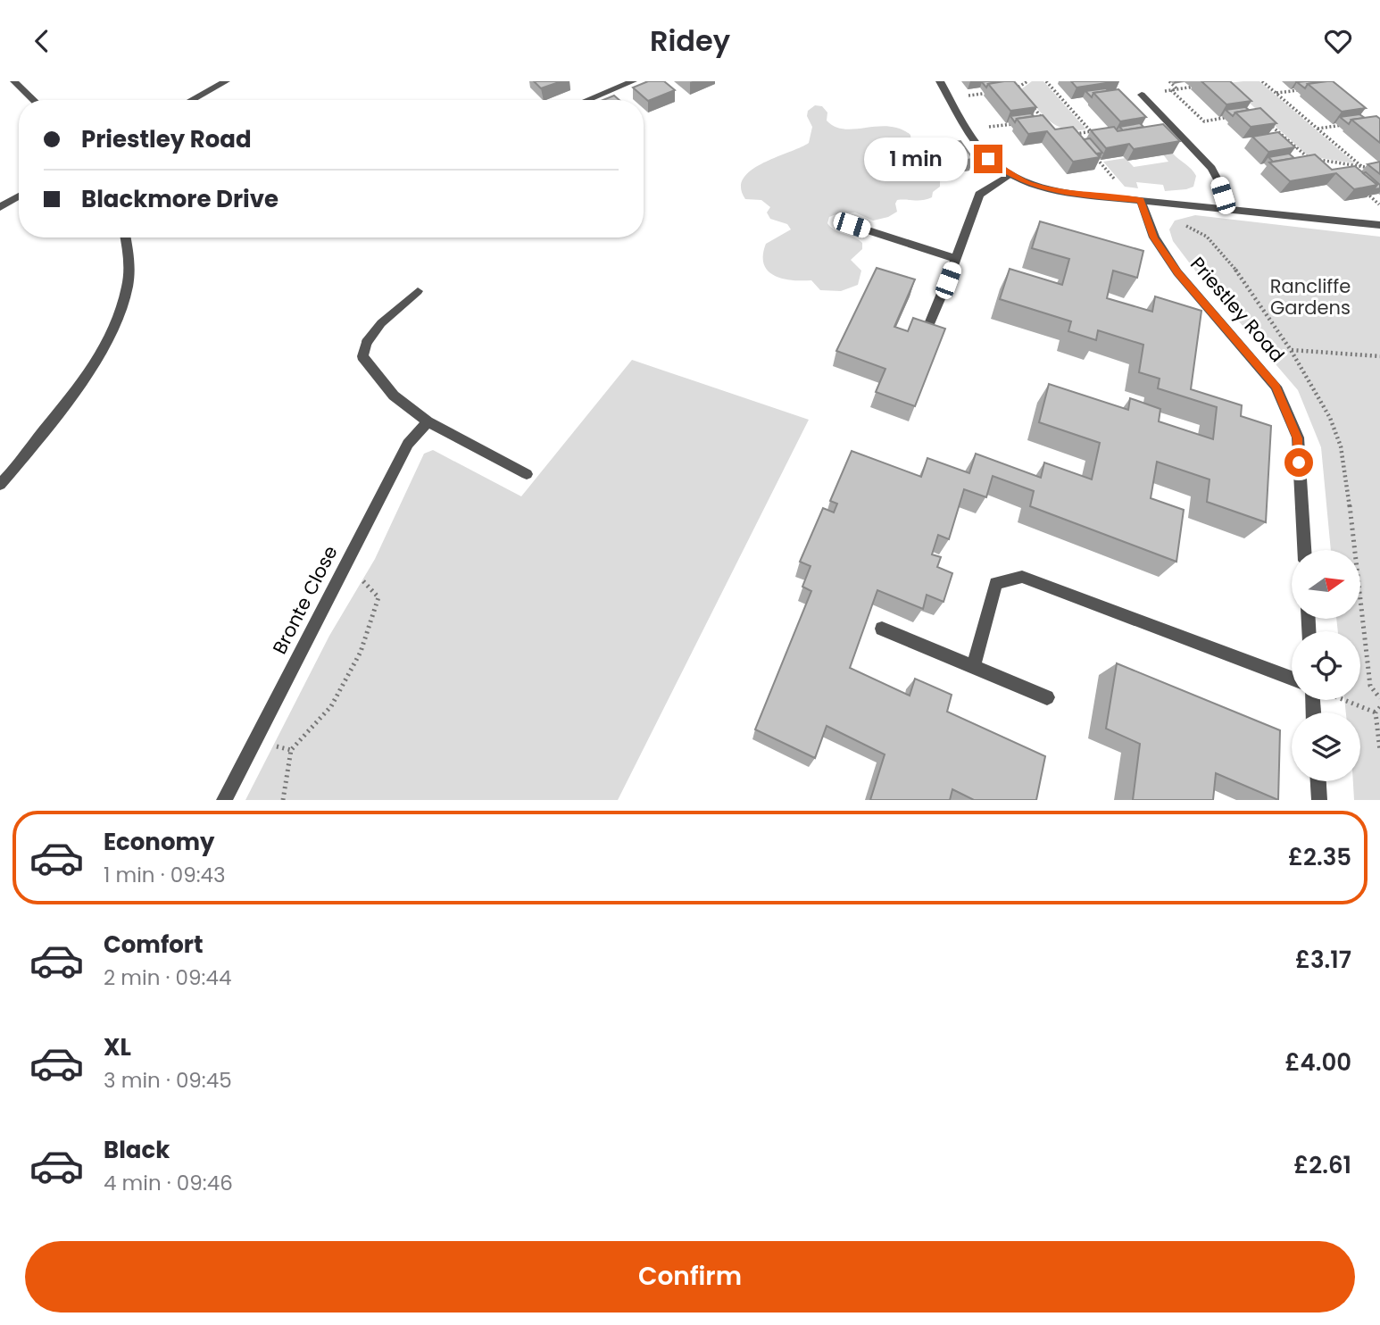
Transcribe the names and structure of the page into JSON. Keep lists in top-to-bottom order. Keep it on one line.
{"streets":{"street":["Priestley Road","Bronte Close"]},"parks":["Rancliffe Gardens"],"north":"right","page":{"header":"Ridey","banner":["Priestley Road","Blackmore Drive"],"bubble":"1 min","list":[{"name":"Economy","note":"1 min · 09:43","value":"£2.35"},{"name":"Comfort","note":"2 min · 09:44","value":"£3.17"},{"name":"XL","note":"3 min · 09:45","value":"£4.00"},{"name":"Black","note":"4 min · 09:46","value":"£2.61"}],"buttons":"Confirm"}}
